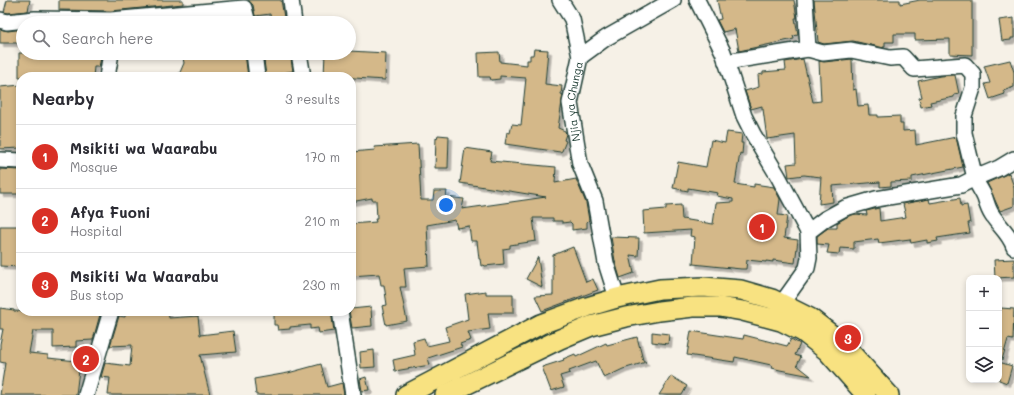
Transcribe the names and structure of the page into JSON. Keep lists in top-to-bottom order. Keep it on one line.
{"streets":{"street":["Njia ya Chunga"]},"page":{"search":"Search here","heading":["Nearby","3 results"],"list":[{"mark":"1","name":"Msikiti wa Waarabu","note":"Mosque","value":"170 m"},{"mark":"2","name":"Afya Fuoni","note":"Hospital","value":"210 m"},{"mark":"3","name":"Msikiti Wa Waarabu","note":"Bus stop","value":"230 m"}],"pins":["1","3","2"],"map_buttons":["+","−"]}}
